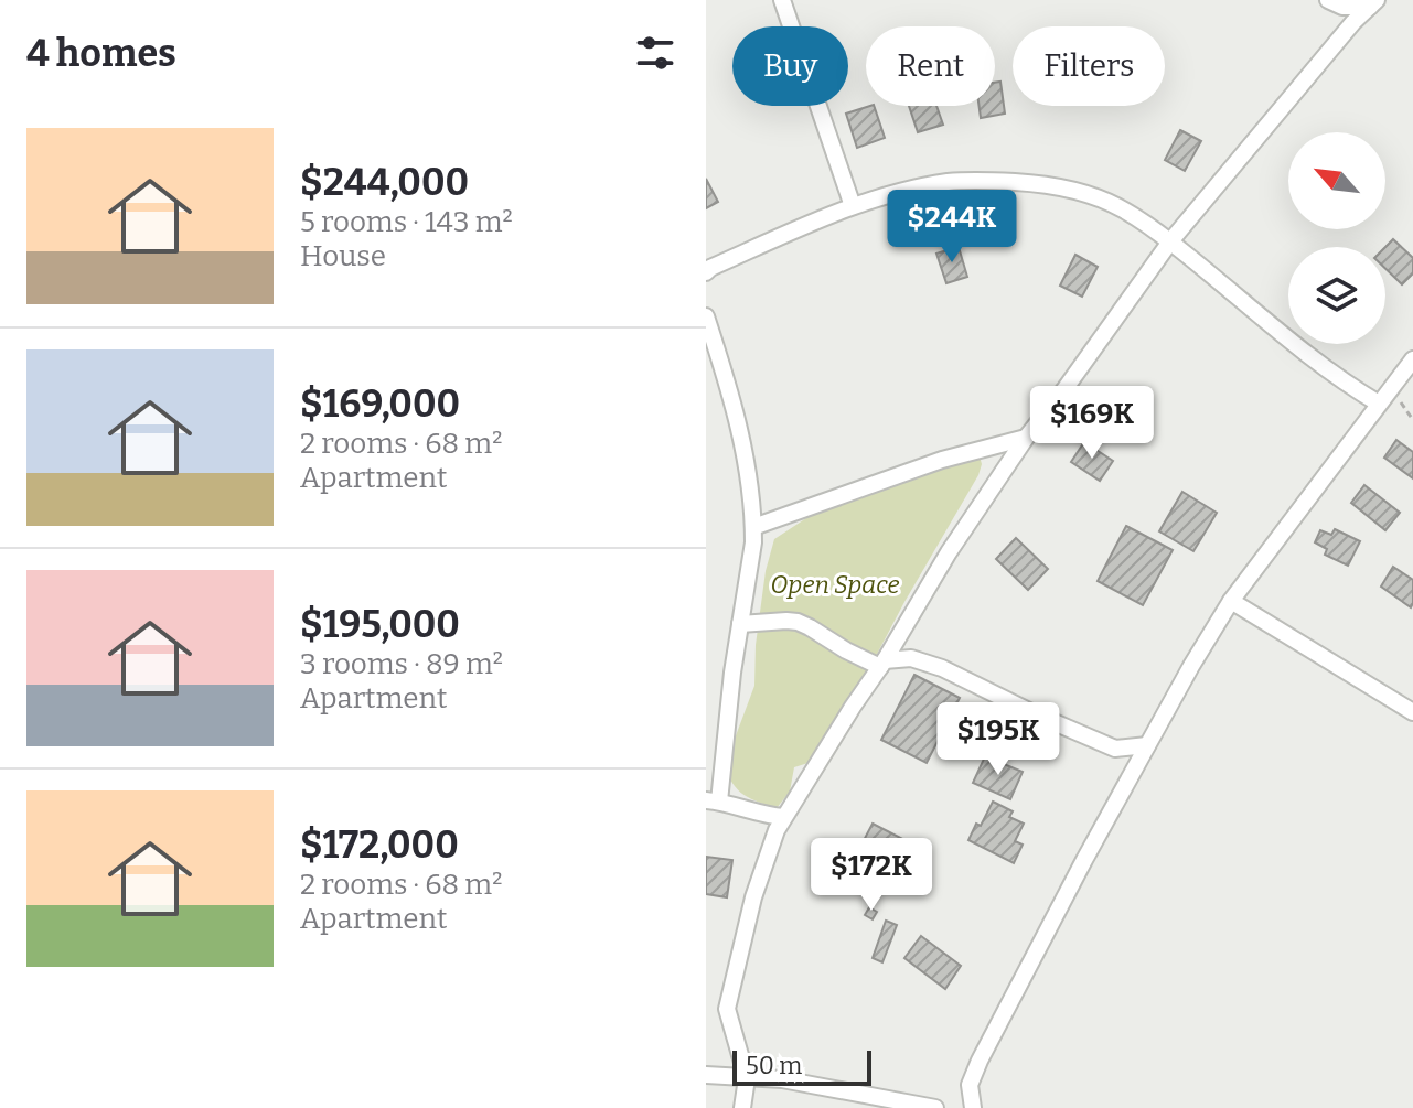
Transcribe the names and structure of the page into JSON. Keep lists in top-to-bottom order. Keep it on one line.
{"parks":["Open Space"],"scale_bar":"50 m","north":"top left","page":{"heading":"4 homes","chip":["Buy","Rent","Filters"],"list":[{"name":"$244,000","note":"5 rooms · 143 m² · House"},{"name":"$169,000","note":"2 rooms · 68 m² · Apartment"},{"name":"$195,000","note":"3 rooms · 89 m² · Apartment"},{"name":"$172,000","note":"2 rooms · 68 m² · Apartment"}],"price":["$244K","$169K","$195K","$172K"],"scale":"50 m"}}
